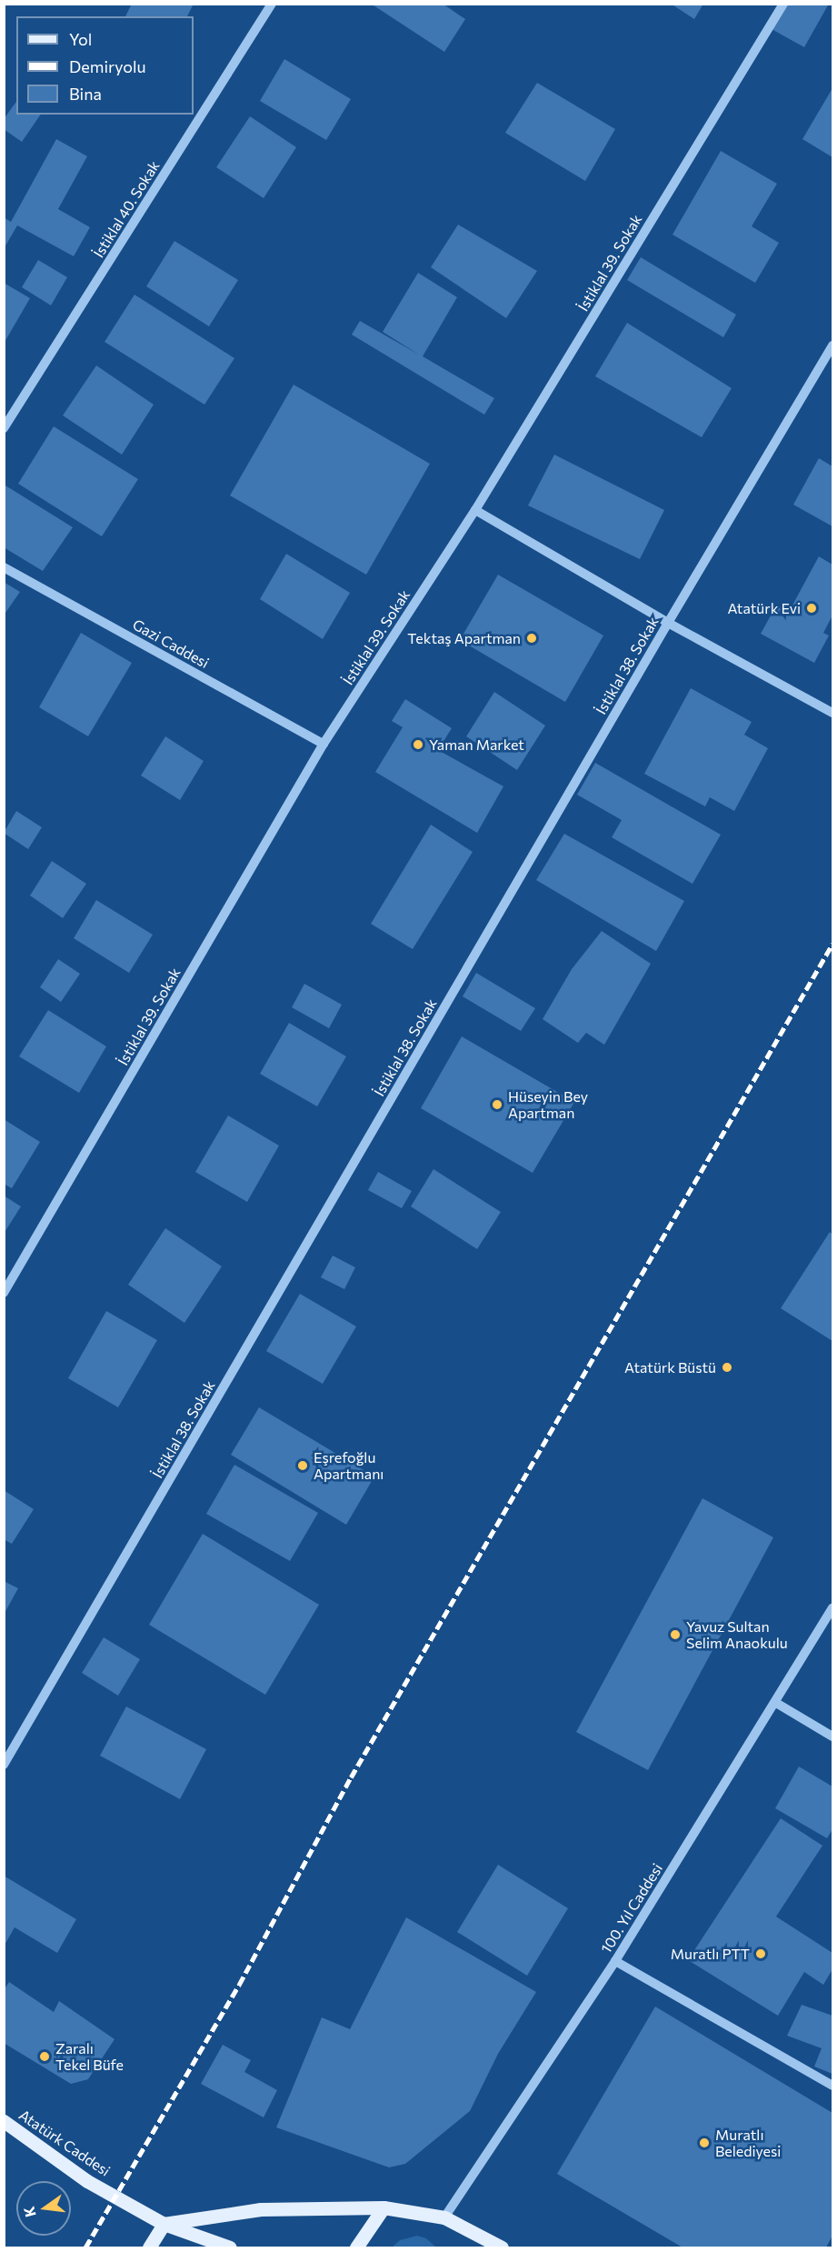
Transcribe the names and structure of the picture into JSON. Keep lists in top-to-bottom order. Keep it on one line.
{"streets":{"main road":["Atatürk Caddesi"],"street":["İstiklal 40. Sokak","İstiklal 39. Sokak","Gazi Caddesi","İstiklal 38. Sokak","100. Yıl Caddesi"]},"crossings":[["İstiklal 39. Sokak","Gazi Caddesi"]],"places":["Atatürk Evi","Tektaş Apartman","Yaman Market","Hüseyin Bey Apartman","Atatürk Büstü","Eşrefoğlu Apartmanı","Yavuz Sultan Selim Anaokulu","Muratlı PTT","Zaralı Tekel Büfe","Muratlı Belediyesi"],"legend":["Yol","Demiryolu","Bina"],"north":"left"}
